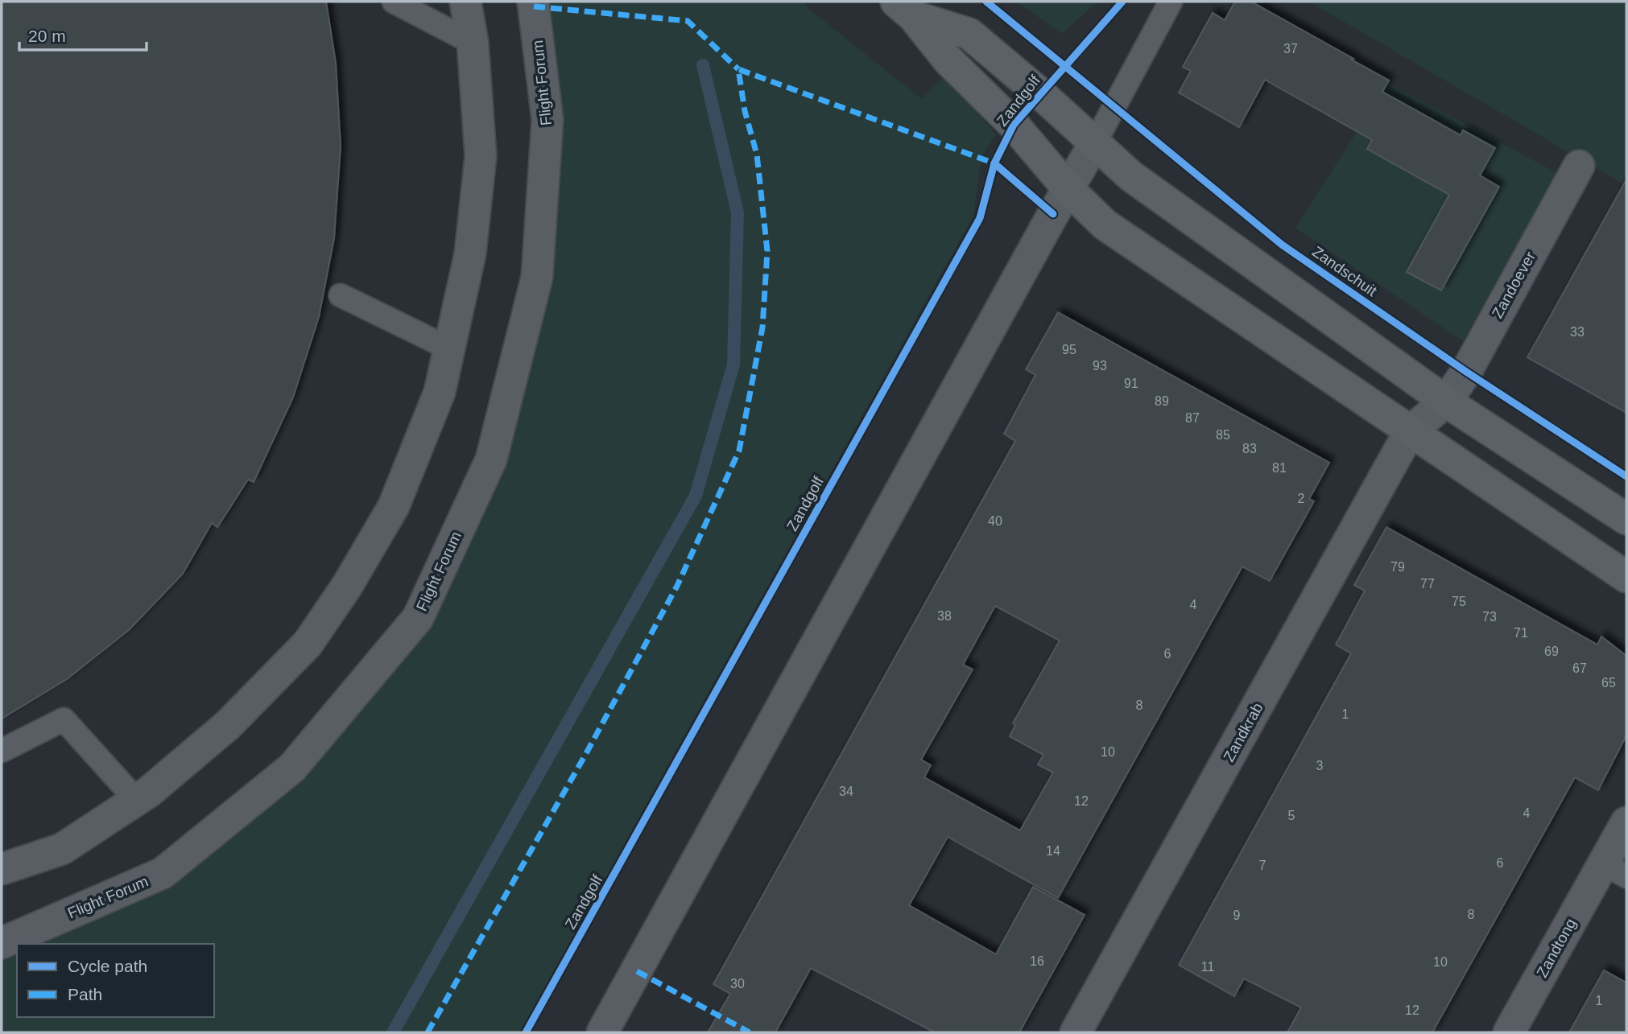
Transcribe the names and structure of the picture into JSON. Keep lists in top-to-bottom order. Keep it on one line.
{"streets":{"street":["Flight Forum","Zandoever","Zandkrab","Zandtong"],"cycle path":["Zandgolf","Zandschuit"]},"crossings":[["Zandoever","Zandkrab"]],"house_numbers":["37","33","95","93","91","89","87","85","83","81","2","40","79","77","75","4","38","73","71","69","6","67","65","8","1","10","3","34","12","4","5","14","6","7","8","9","16","10","11","30","1","12"],"legend":["Cycle path","Path"],"scale_bar":"20 m"}
